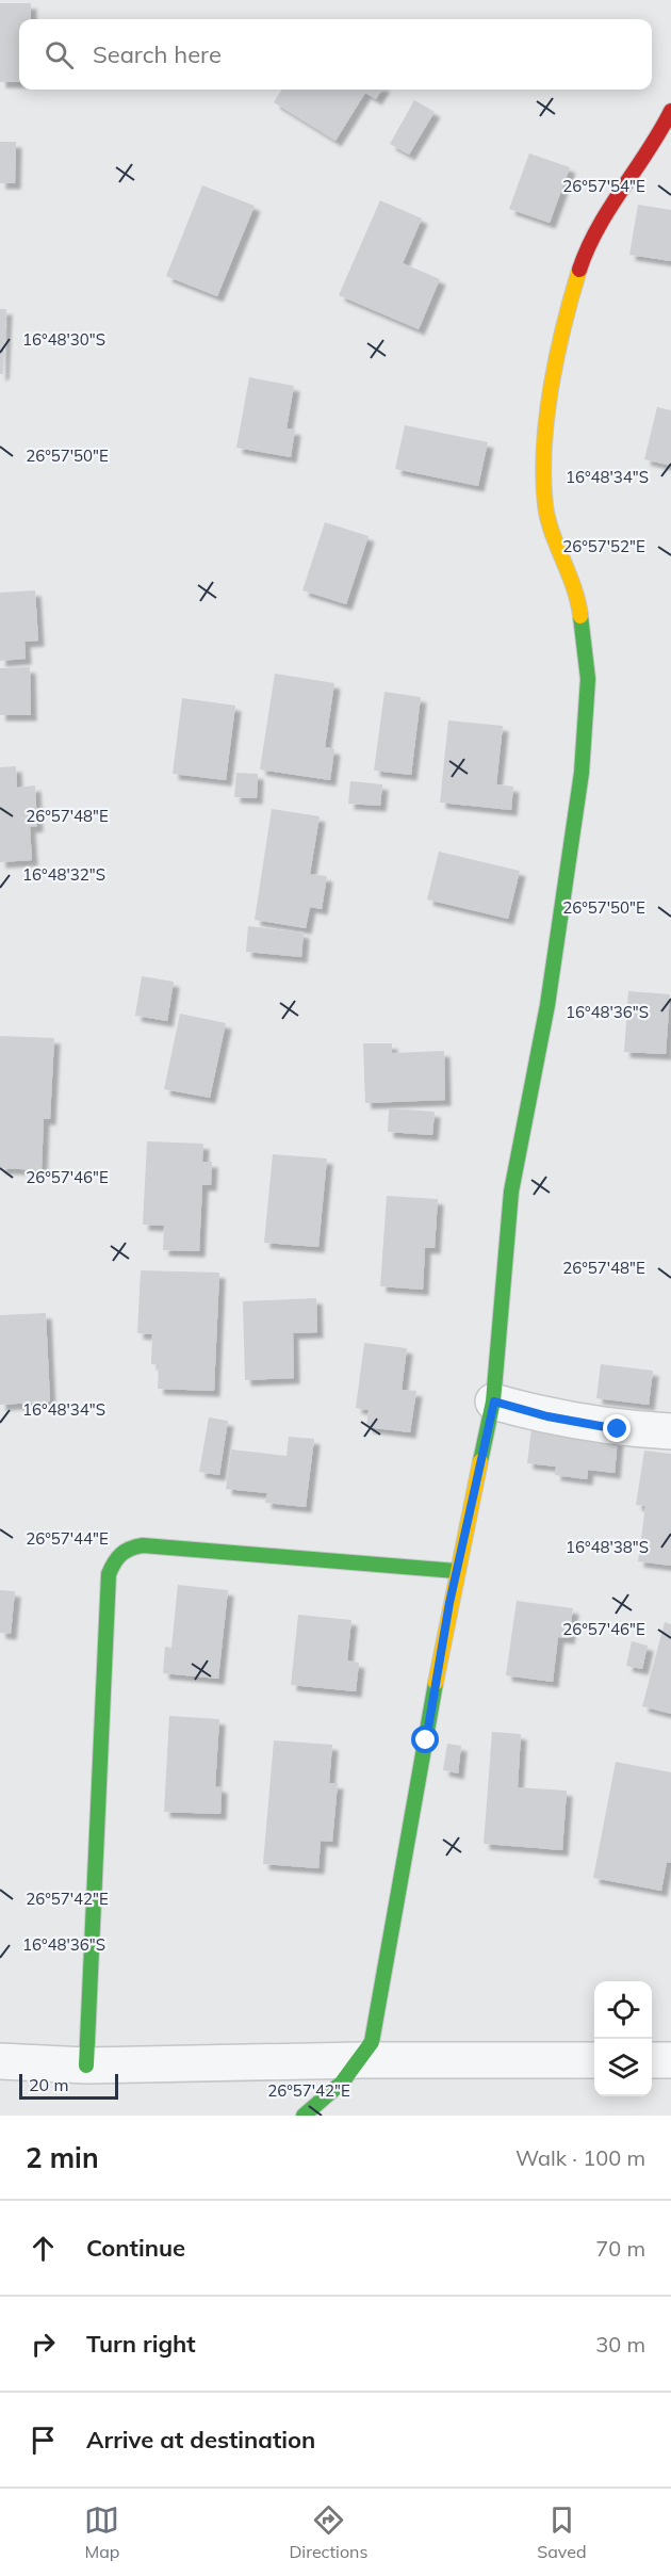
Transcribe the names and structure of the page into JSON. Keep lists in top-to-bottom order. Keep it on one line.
{"scale_bar":"20 m","page":{"search":"Search here","scale":"20 m","heading":["2 min","Walk · 100 m"],"list":[["Continue","70 m"],["Turn right","30 m"],"Arrive at destination"],"nav":["Map","Directions","Saved"]},"coordinates":["26°57'54\"E","16°48'30\"S","26°57'50\"E","16°48'34\"S","26°57'52\"E","26°57'48\"E","16°48'32\"S","16°48'36\"S","26°57'46\"E","26°57'44\"E","16°48'38\"S","26°57'42\"E"]}
